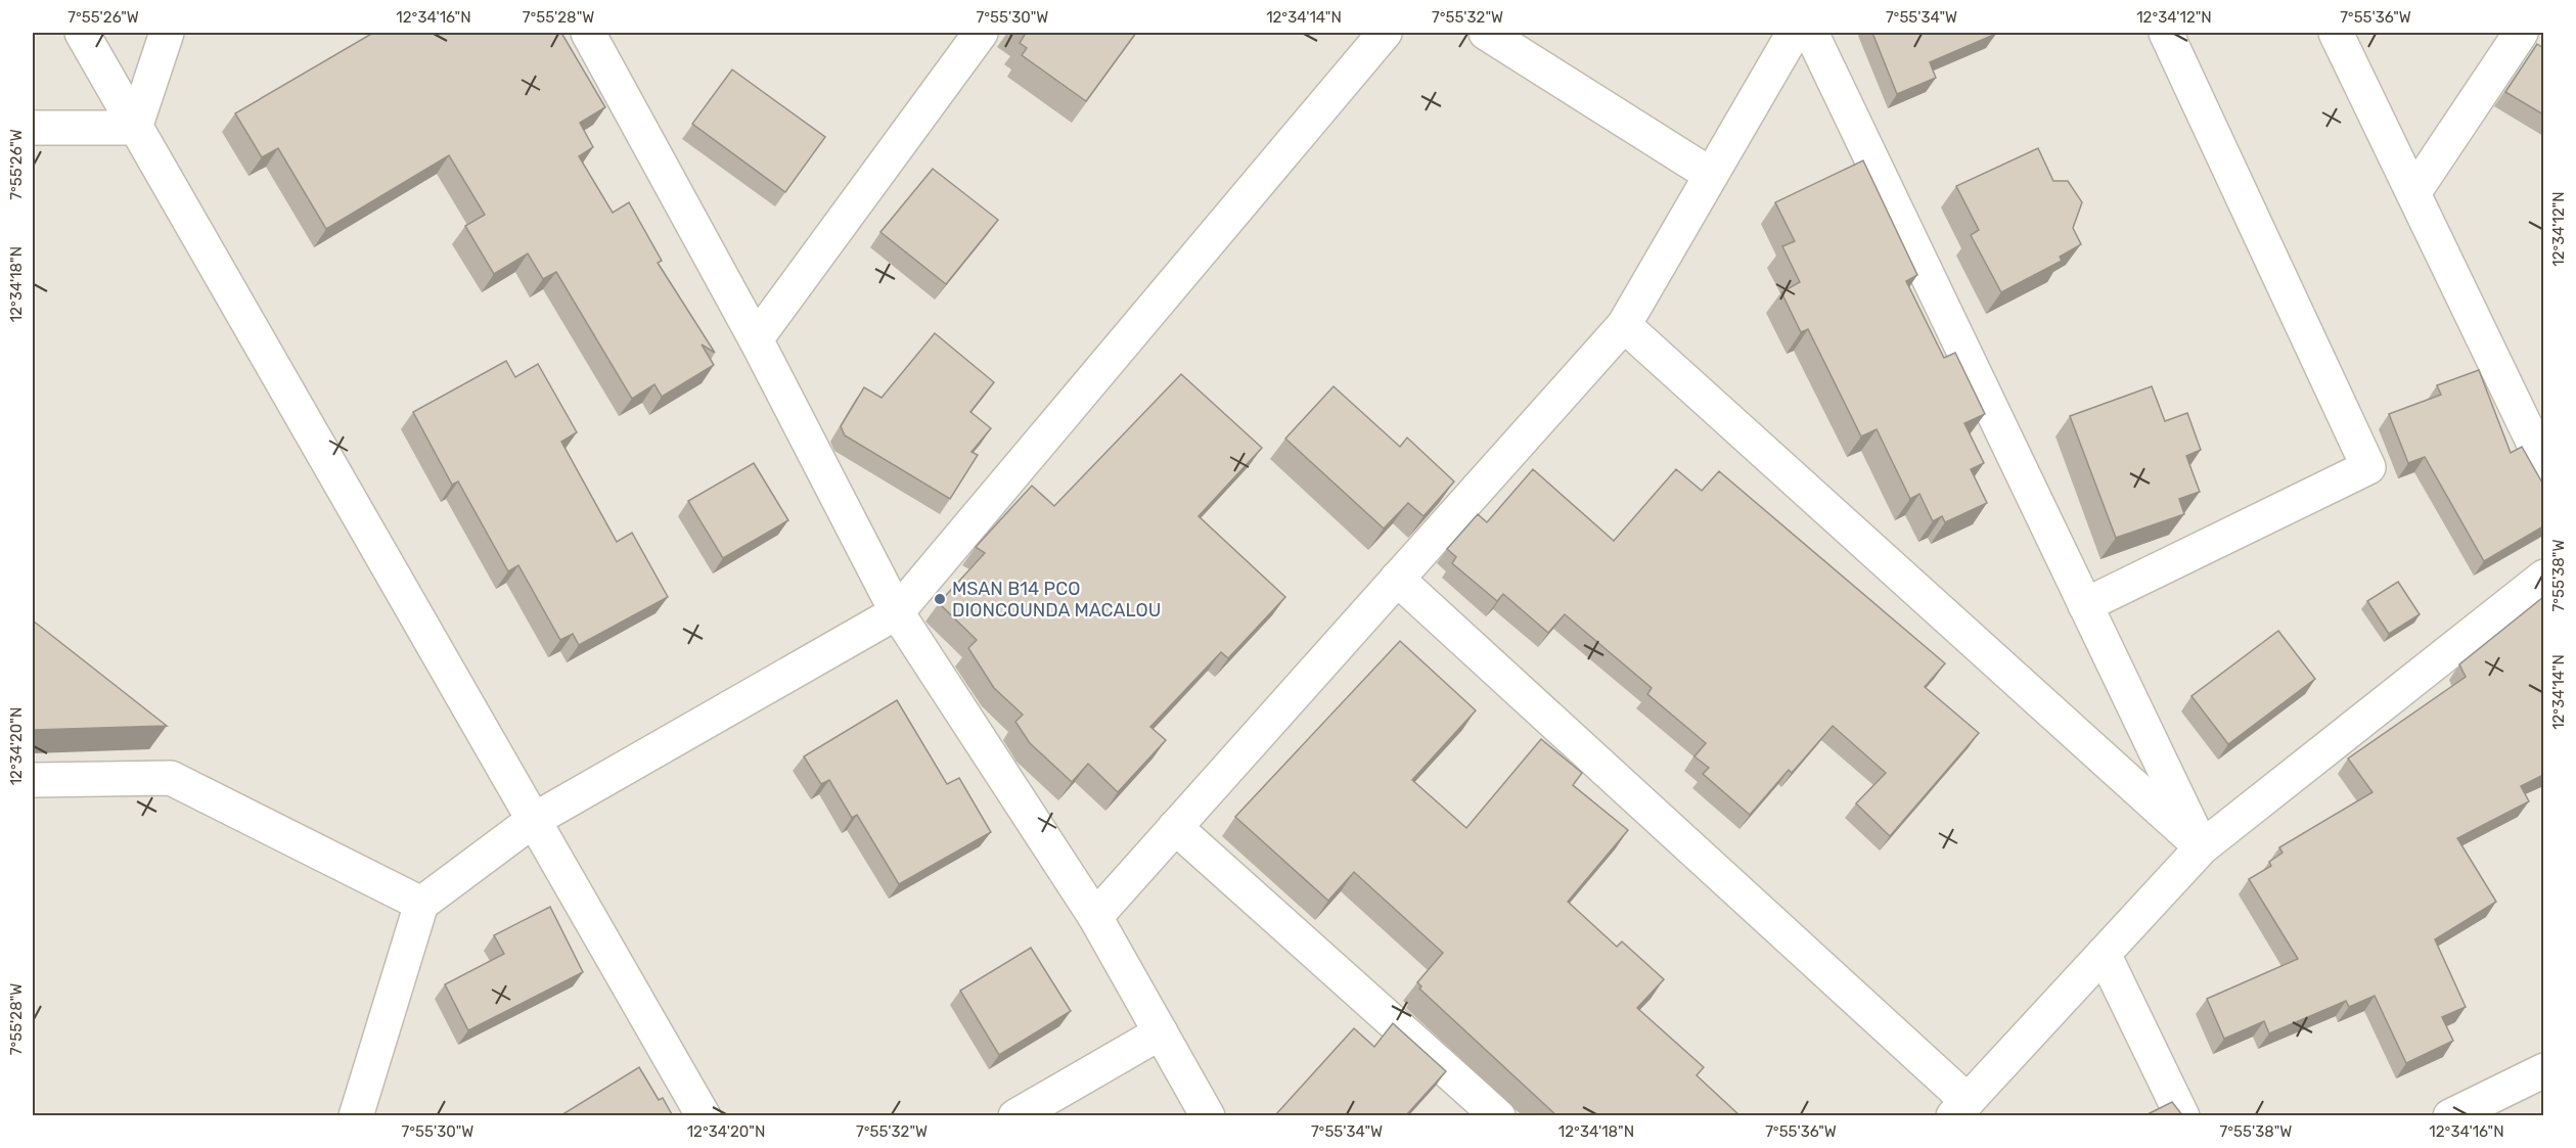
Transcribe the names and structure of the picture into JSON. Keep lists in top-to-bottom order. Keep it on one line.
{"places":["MSAN B14 PCO DIONCOUNDA MACALOU"],"coordinates":["7°55'26\"W","12°34'16\"N","7°55'28\"W","7°55'30\"W","12°34'14\"N","7°55'32\"W","7°55'34\"W","12°34'12\"N","7°55'36\"W","12°34'18\"N","7°55'38\"W","12°34'20\"N"]}
